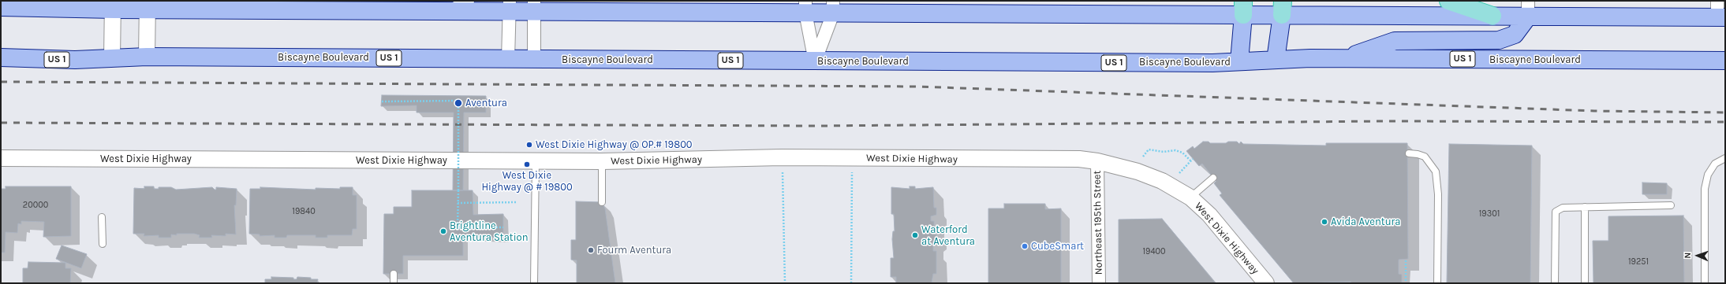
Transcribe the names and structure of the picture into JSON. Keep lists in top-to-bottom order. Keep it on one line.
{"streets":{"main road":["Biscayne Boulevard","US 1"],"street":["West Dixie Highway","Northeast 195th Street"]},"crossings":[["West Dixie Highway","Northeast 195th Street"]],"places":["Aventura","West Dixie Highway @ OP.# 19800","West Dixie Highway @ # 19800","Avida Aventura","Brightline Aventura Station","Waterford at Aventura","CubeSmart","Fourm Aventura"],"house_numbers":["20000","19840","19301","19400","19251"],"north":"left"}
